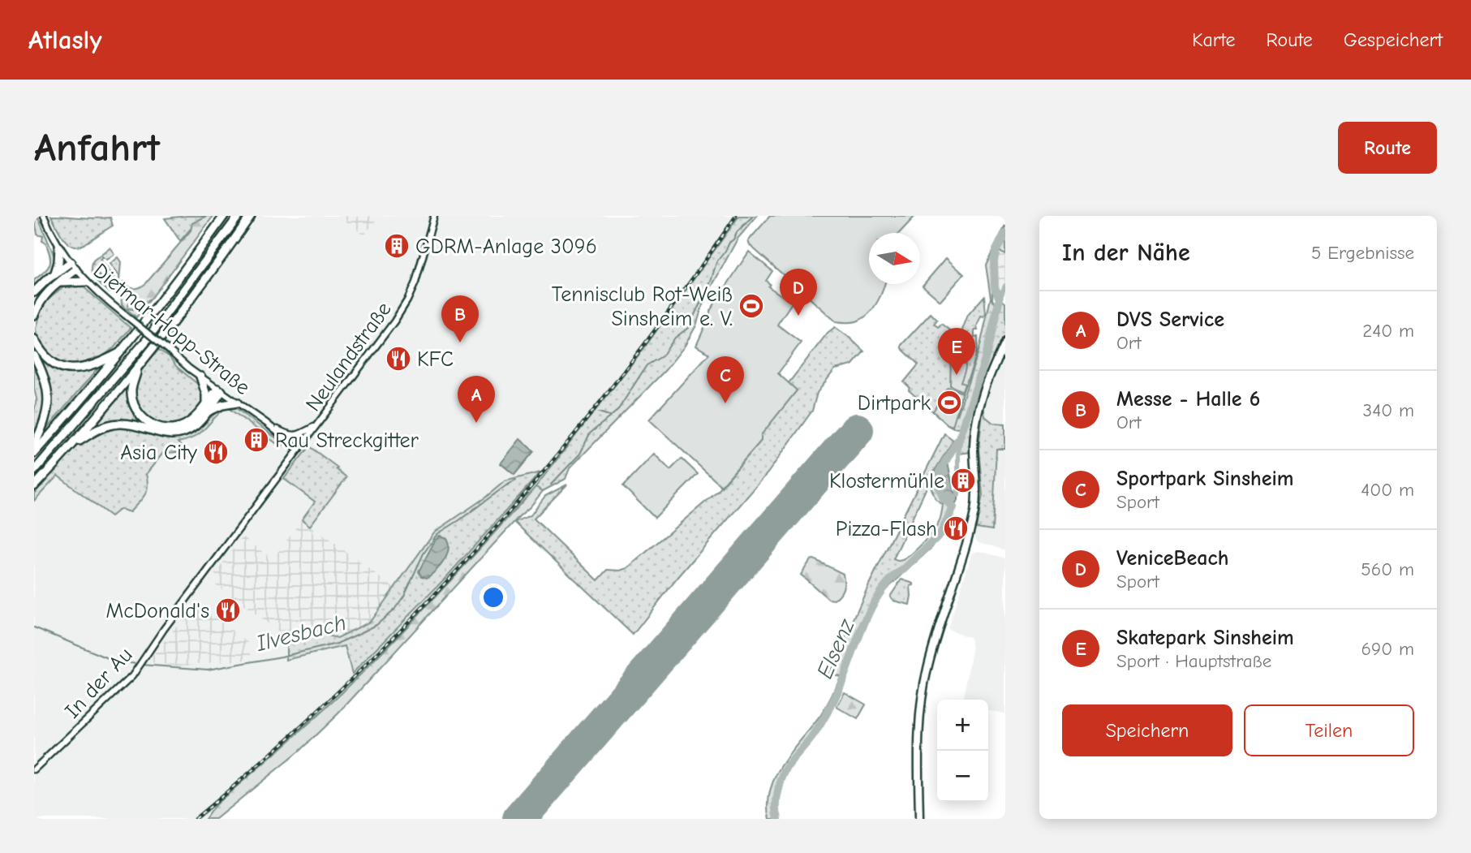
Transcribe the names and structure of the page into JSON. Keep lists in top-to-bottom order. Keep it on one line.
{"streets":{"street":["Dietmar-Hopp-Straße","Neulandstraße","In der Au"]},"crossings":[["Dietmar-Hopp-Straße","Neulandstraße"],["Neulandstraße","In der Au"]],"water":["Ilvesbach","Elsenz"],"places":{"building":["GDRM-Anlage 3096","Rau Streckgitter","Klostermühle"],"sports":["Tennisclub Rot-Weiß Sinsheim e. V.","Dirtpark"],"restaurant":["KFC","Asia City","Pizza-Flash","McDonald's"]},"north":"right","page":{"header":"Atlasly","nav":["Karte","Route","Gespeichert"],"buttons":["Route",["Speichern","Teilen"]],"title":"Anfahrt","heading":["In der Nähe","5 Ergebnisse"],"pins":["D","B","E","C","A"],"list":[{"mark":"A","name":"DVS Service","note":"Ort","value":"240 m"},{"mark":"B","name":"Messe - Halle 6","note":"Ort","value":"340 m"},{"mark":"C","name":"Sportpark Sinsheim","note":"Sport","value":"400 m"},{"mark":"D","name":"VeniceBeach","note":"Sport","value":"560 m"},{"mark":"E","name":"Skatepark Sinsheim","note":"Sport · Hauptstraße","value":"690 m"}],"map_buttons":["+","−"]}}
